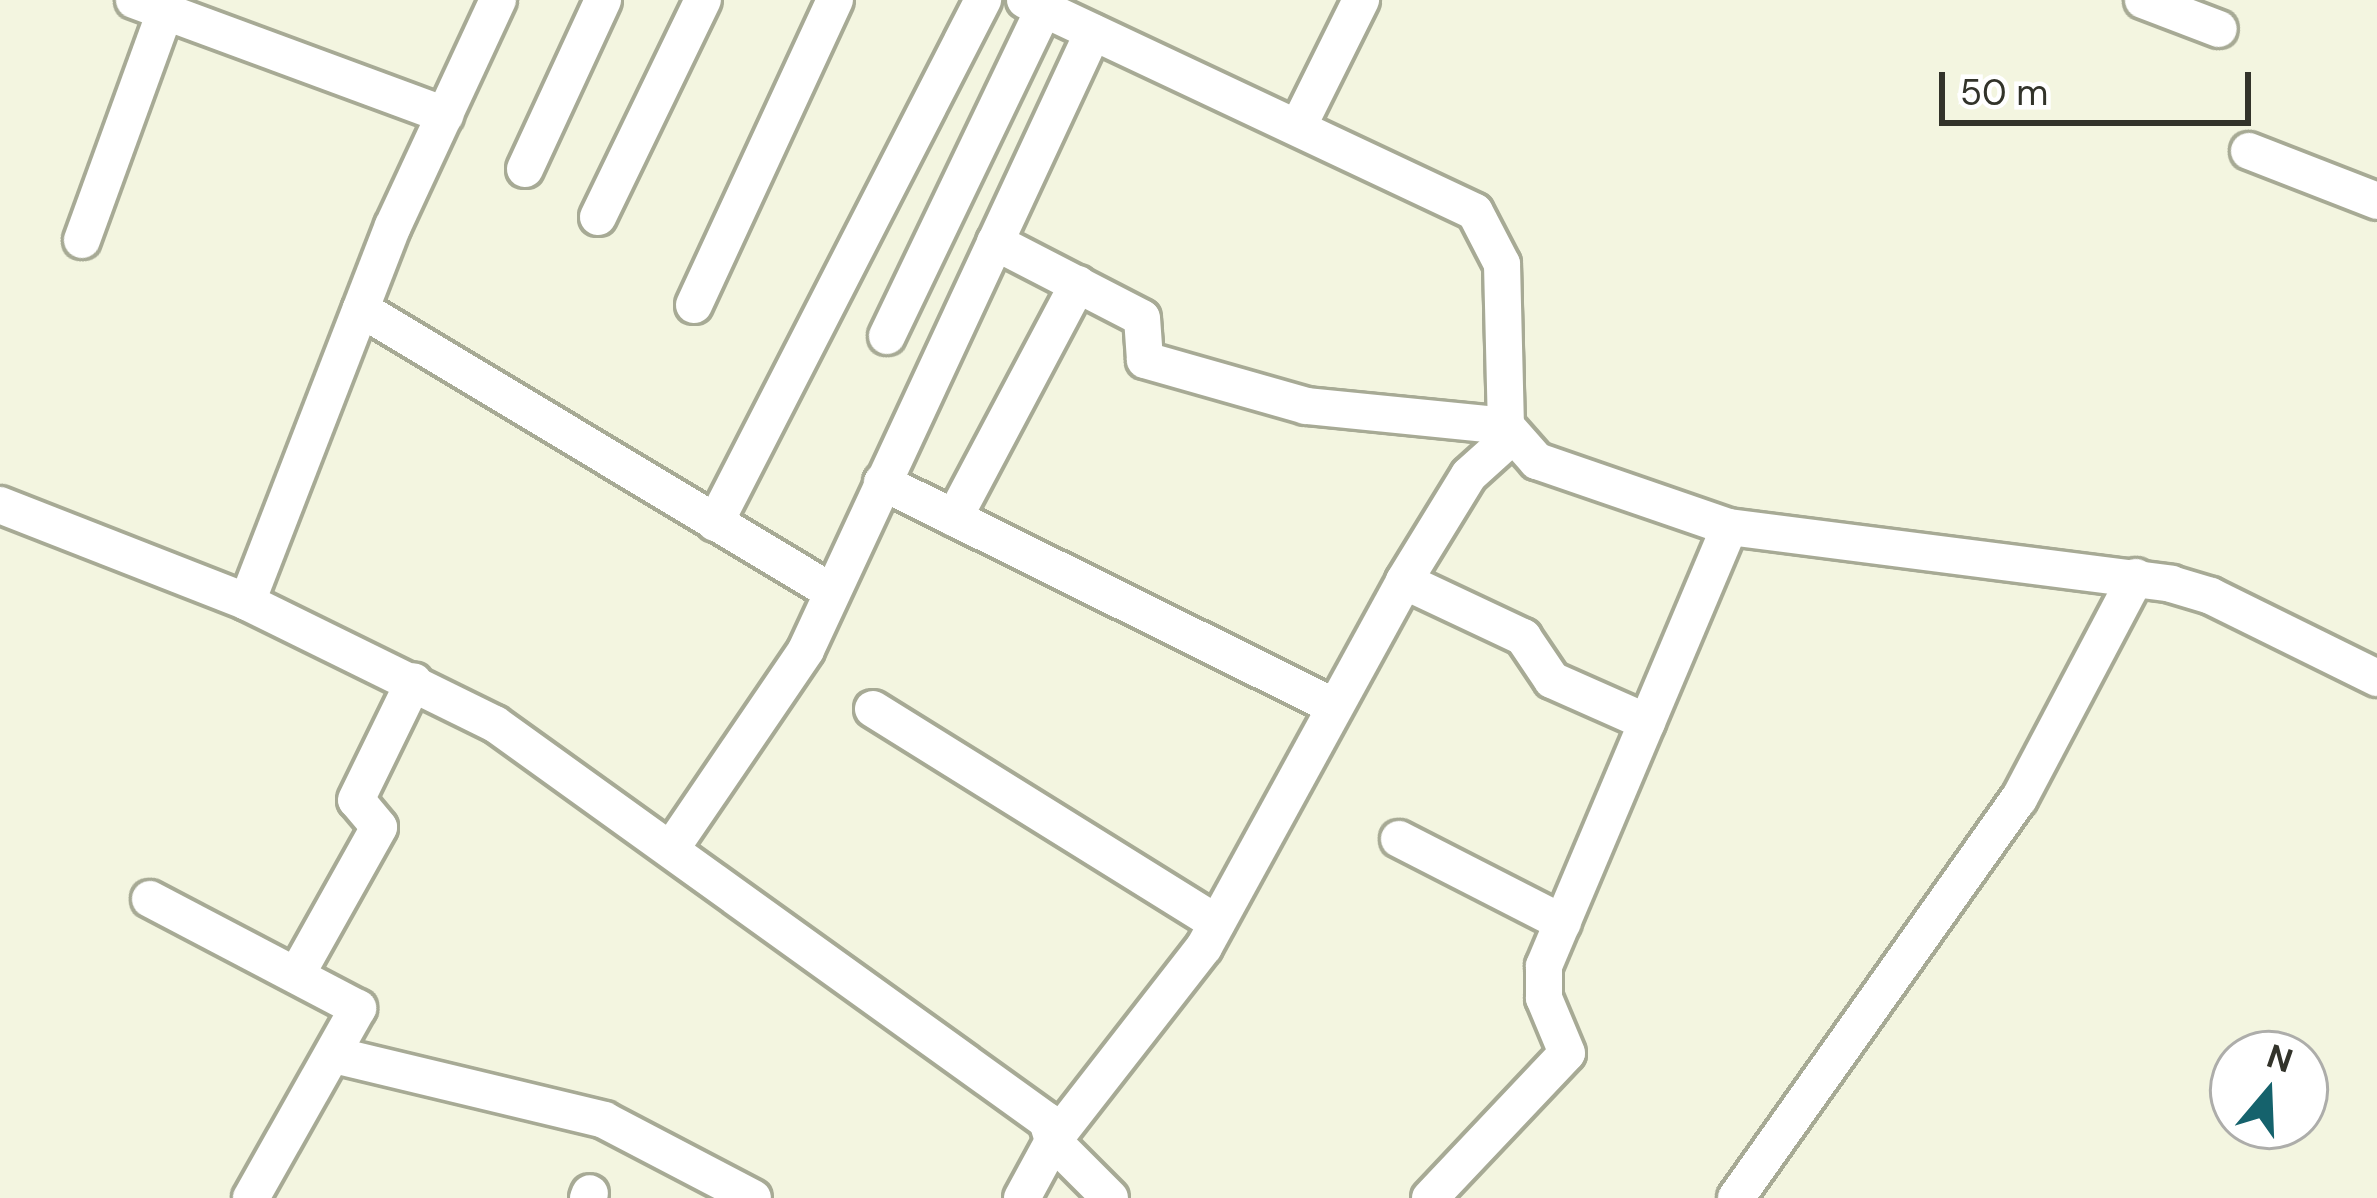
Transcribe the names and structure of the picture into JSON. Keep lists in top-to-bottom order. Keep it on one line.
{"scale_bar":"50 m","north":"top"}
